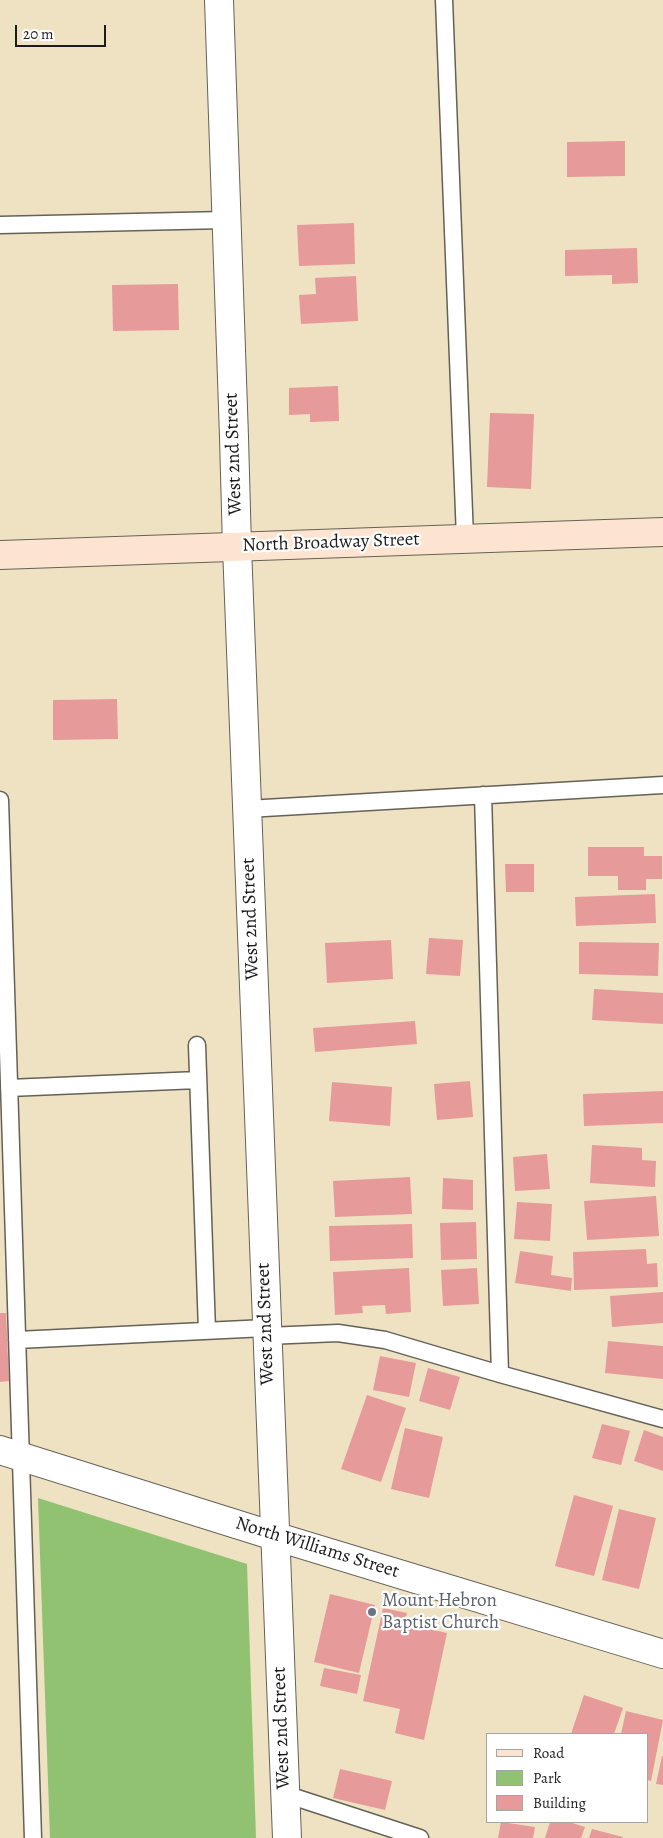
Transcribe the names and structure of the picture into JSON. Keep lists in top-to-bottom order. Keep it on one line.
{"streets":{"street":["West 2nd Street","North Broadway Street","North Williams Street"]},"crossings":[["West 2nd Street","North Broadway Street"],["West 2nd Street","North Williams Street"]],"places":["Mount Hebron Baptist Church"],"legend":["Road","Park","Building"],"scale_bar":"20 m"}
